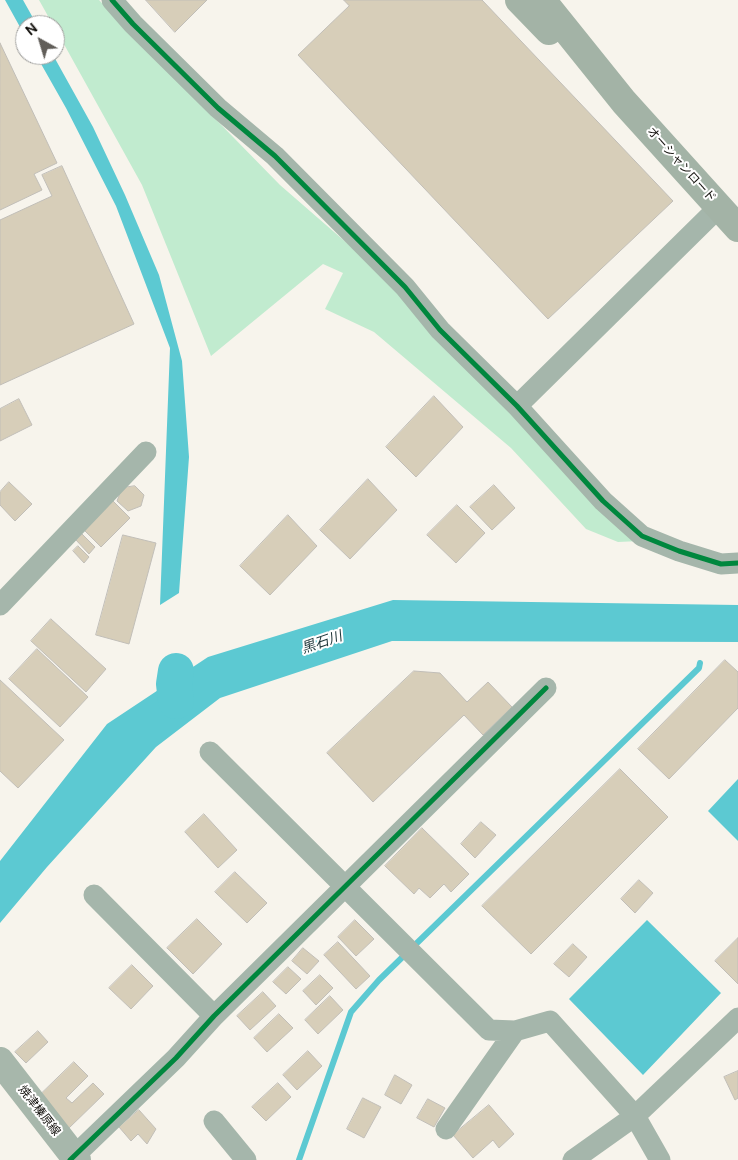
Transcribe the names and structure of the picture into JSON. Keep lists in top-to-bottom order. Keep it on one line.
{"streets":{"main road":["焼津榛原線"],"street":["オーシャンロード"]},"water":["黒石川"],"north":"top left"}
